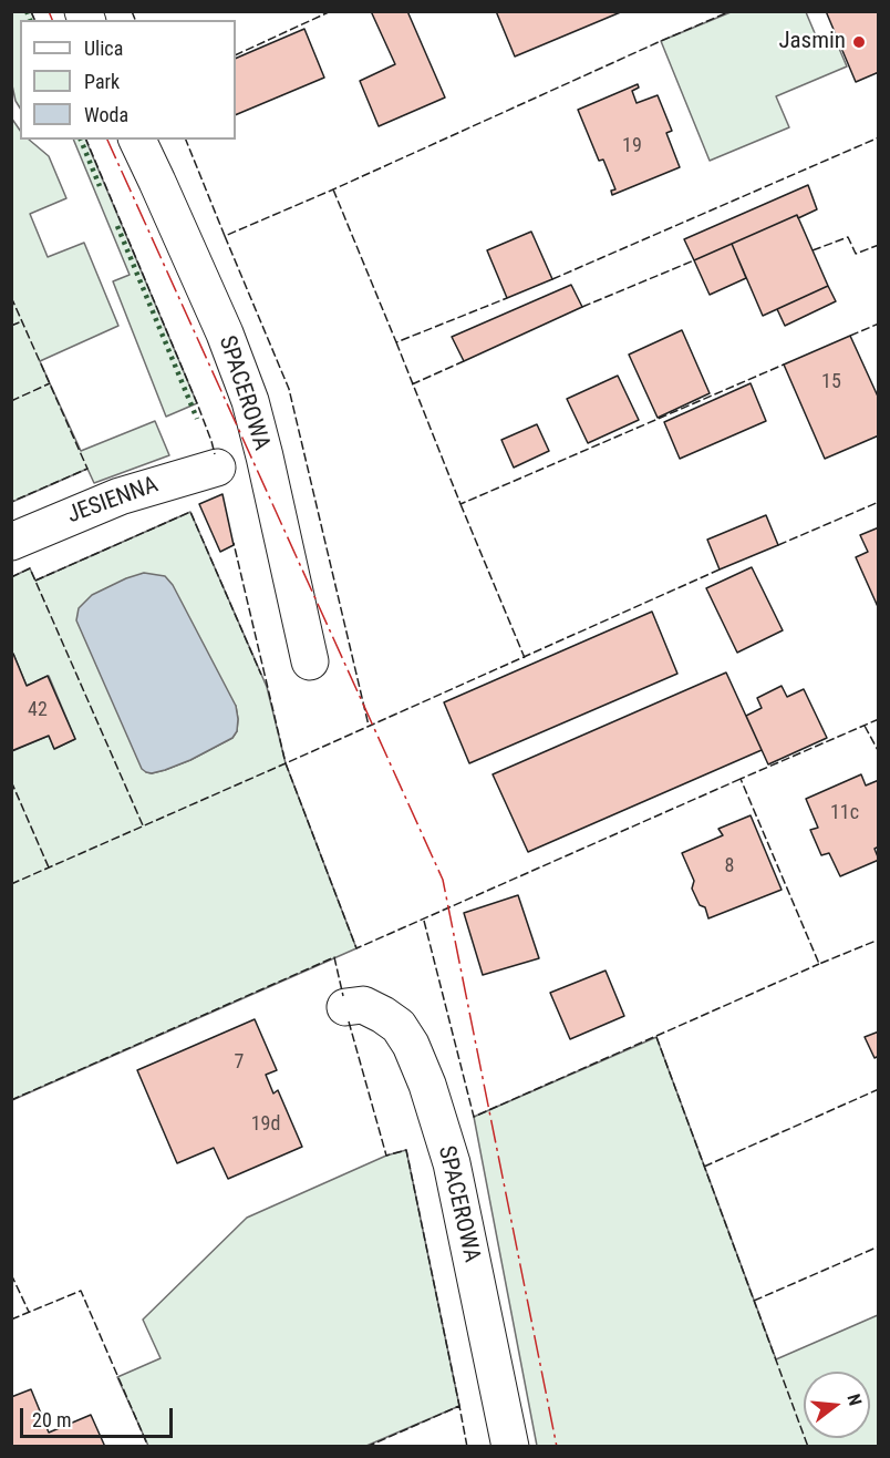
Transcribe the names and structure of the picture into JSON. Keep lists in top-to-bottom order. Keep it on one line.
{"streets":{"street":["SPACEROWA","JESIENNA"]},"places":["Jasmin"],"house_numbers":["19","15","42","11c","8","7","19d"],"legend":["Ulica","Park","Woda"],"scale_bar":"20 m","north":"right"}
